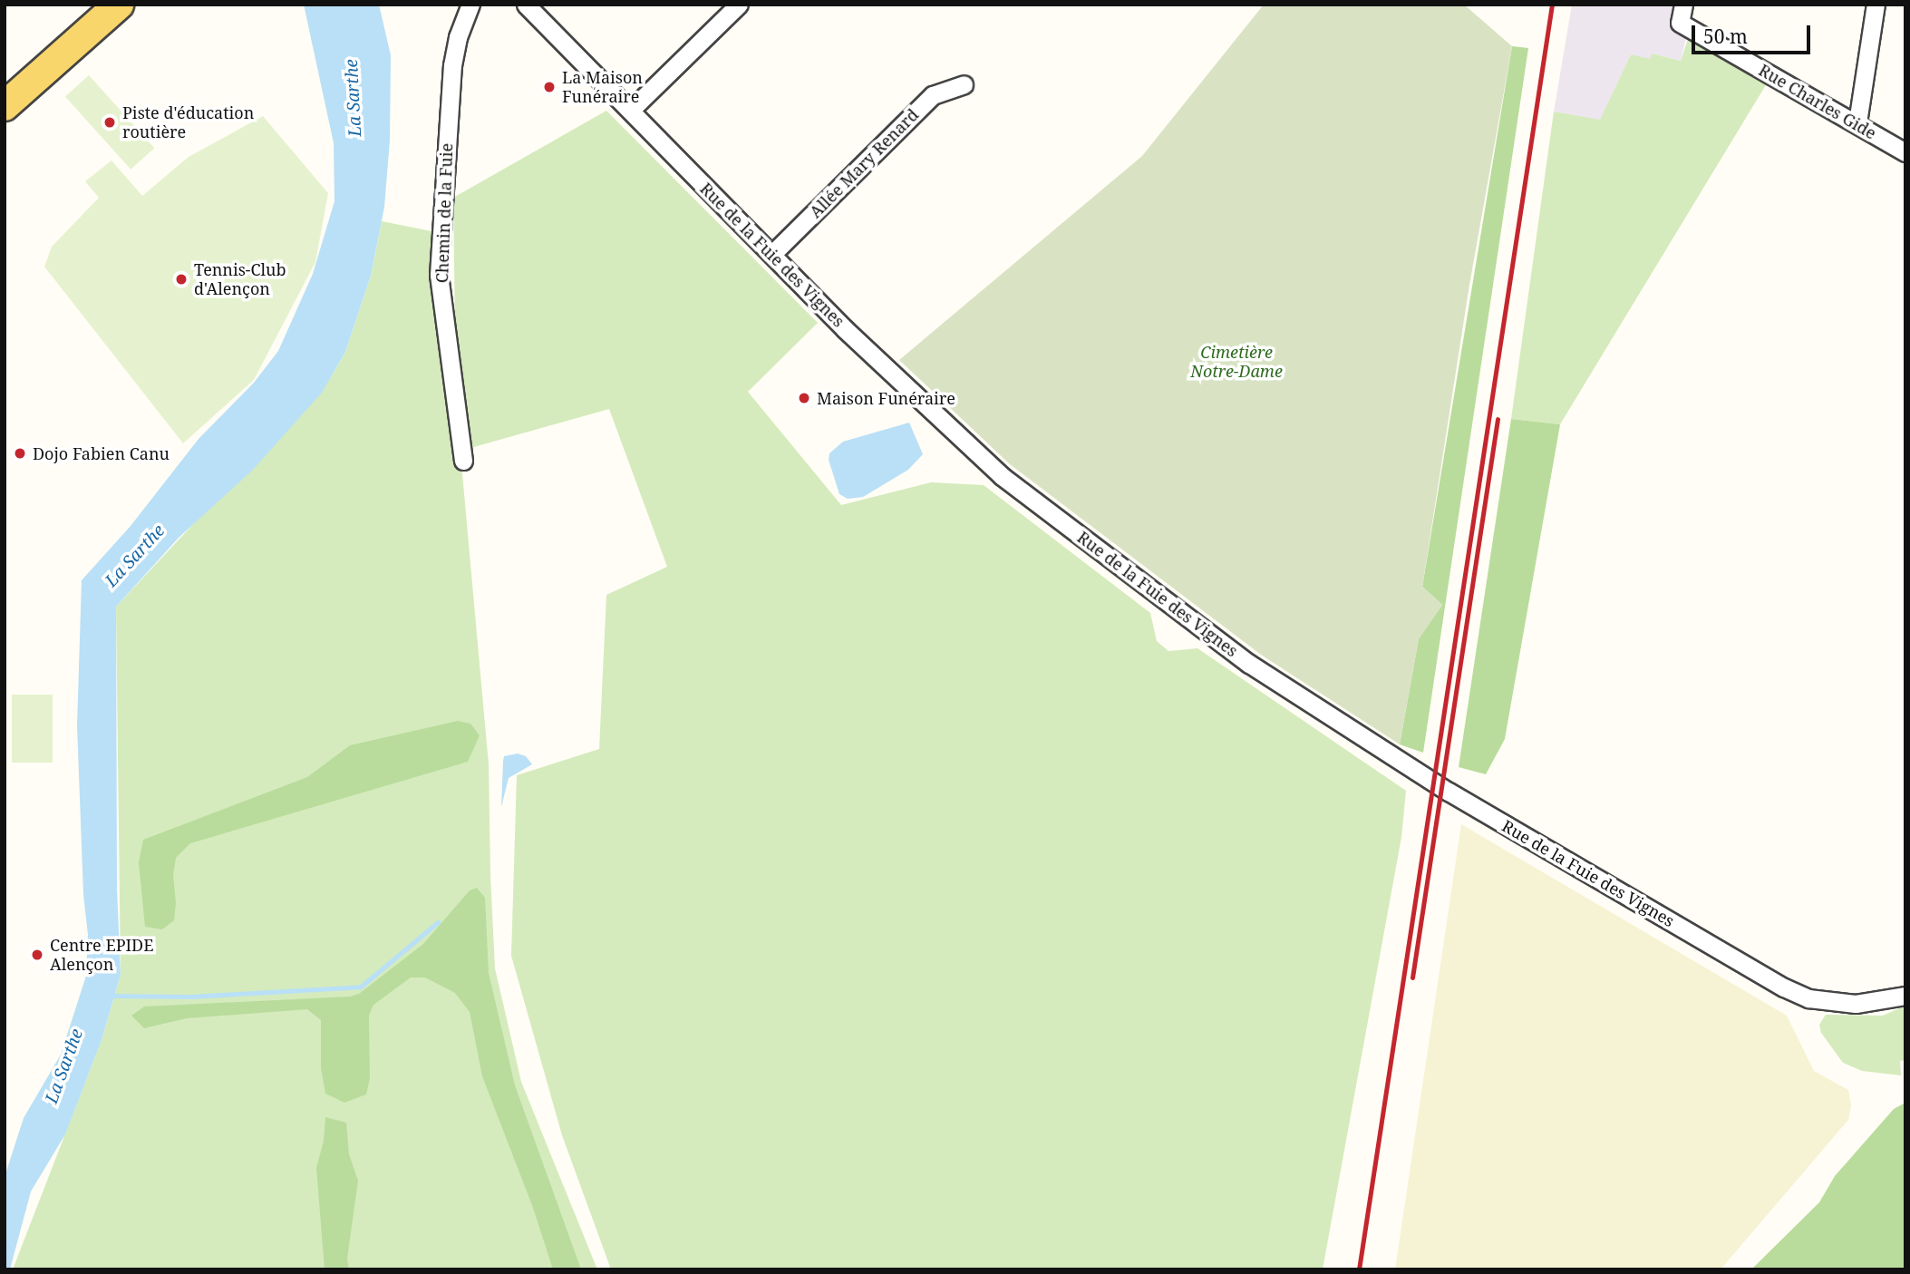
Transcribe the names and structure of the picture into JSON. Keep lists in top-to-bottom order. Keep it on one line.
{"streets":{"street":["Rue Charles Gide","Allée Mary Renard","Chemin de la Fuie","Rue de la Fuie des Vignes"]},"crossings":[["Allée Mary Renard","Rue de la Fuie des Vignes"]],"water":["La Sarthe"],"parks":["Cimetière Notre-Dame"],"places":["La Maison Funéraire","Piste d'éducation routière","Tennis-Club d'Alençon","Maison Funéraire","Dojo Fabien Canu","Centre EPIDE Alençon"],"scale_bar":"50 m"}
